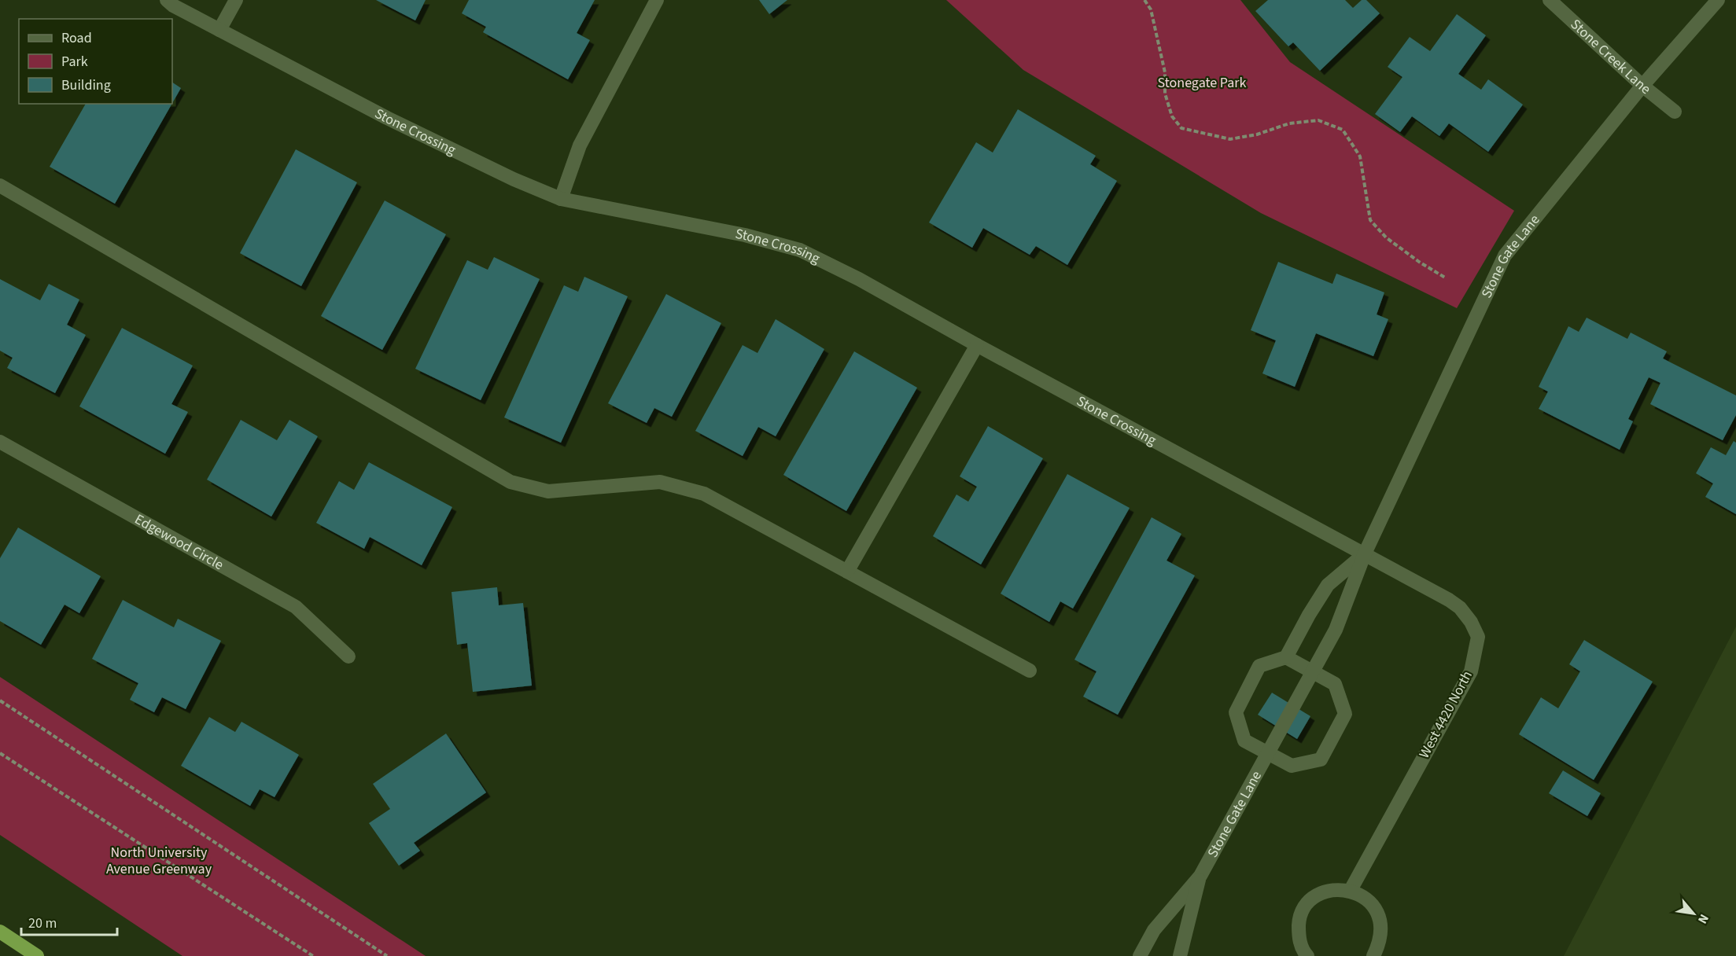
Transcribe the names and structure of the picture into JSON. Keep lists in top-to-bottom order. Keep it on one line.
{"streets":{"street":["Stone Creek Lane","Stone Crossing","Stone Gate Lane","Edgewood Circle","West 4420 North"]},"crossings":[["Stone Creek Lane","Stone Gate Lane"],["Stone Crossing","Stone Gate Lane"],["Stone Crossing","West 4420 North"],["Stone Gate Lane","West 4420 North"]],"parks":["Stonegate Park","North University Avenue Greenway"],"legend":["Road","Park","Building"],"scale_bar":"20 m","north":"bottom right"}
